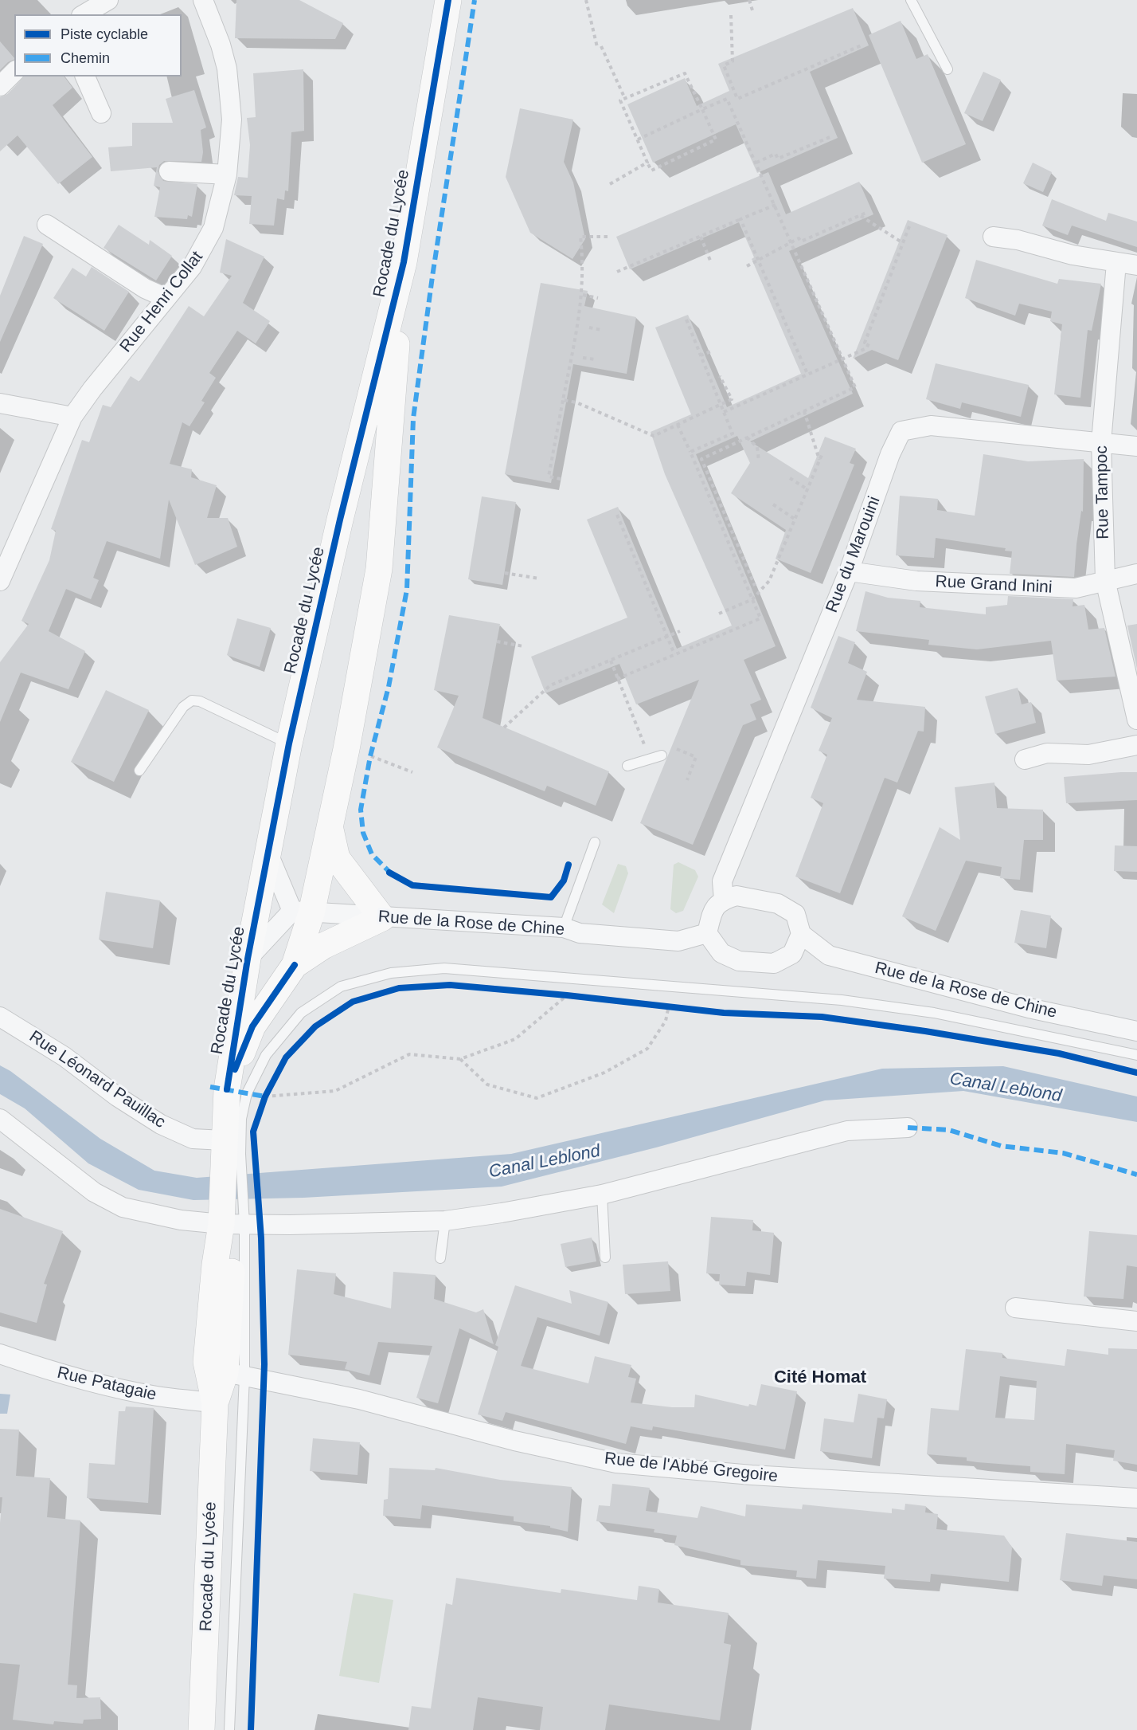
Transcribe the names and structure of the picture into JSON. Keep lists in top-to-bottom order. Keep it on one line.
{"streets":{"main road":["Rocade du Lycée"],"street":["Rue Henri Collat","Rue Tampoc","Rue du Marouini","Rue Grand Inini","Rue de la Rose de Chine","Rue Léonard Pauillac","Rue Patagaie","Rue de l'Abbé Gregoire"]},"crossings":[["Rocade du Lycée","Rue de la Rose de Chine"],["Rocade du Lycée","Rue Léonard Pauillac"],["Rocade du Lycée","Rue Patagaie"],["Rocade du Lycée","Rue de l'Abbé Gregoire"],["Rue Tampoc","Rue du Marouini"],["Rue Tampoc","Rue Grand Inini"],["Rue du Marouini","Rue Grand Inini"],["Rue du Marouini","Rue de la Rose de Chine"]],"districts":["Cité Homat"],"water":["Canal Leblond"],"legend":["Piste cyclable","Chemin"]}
